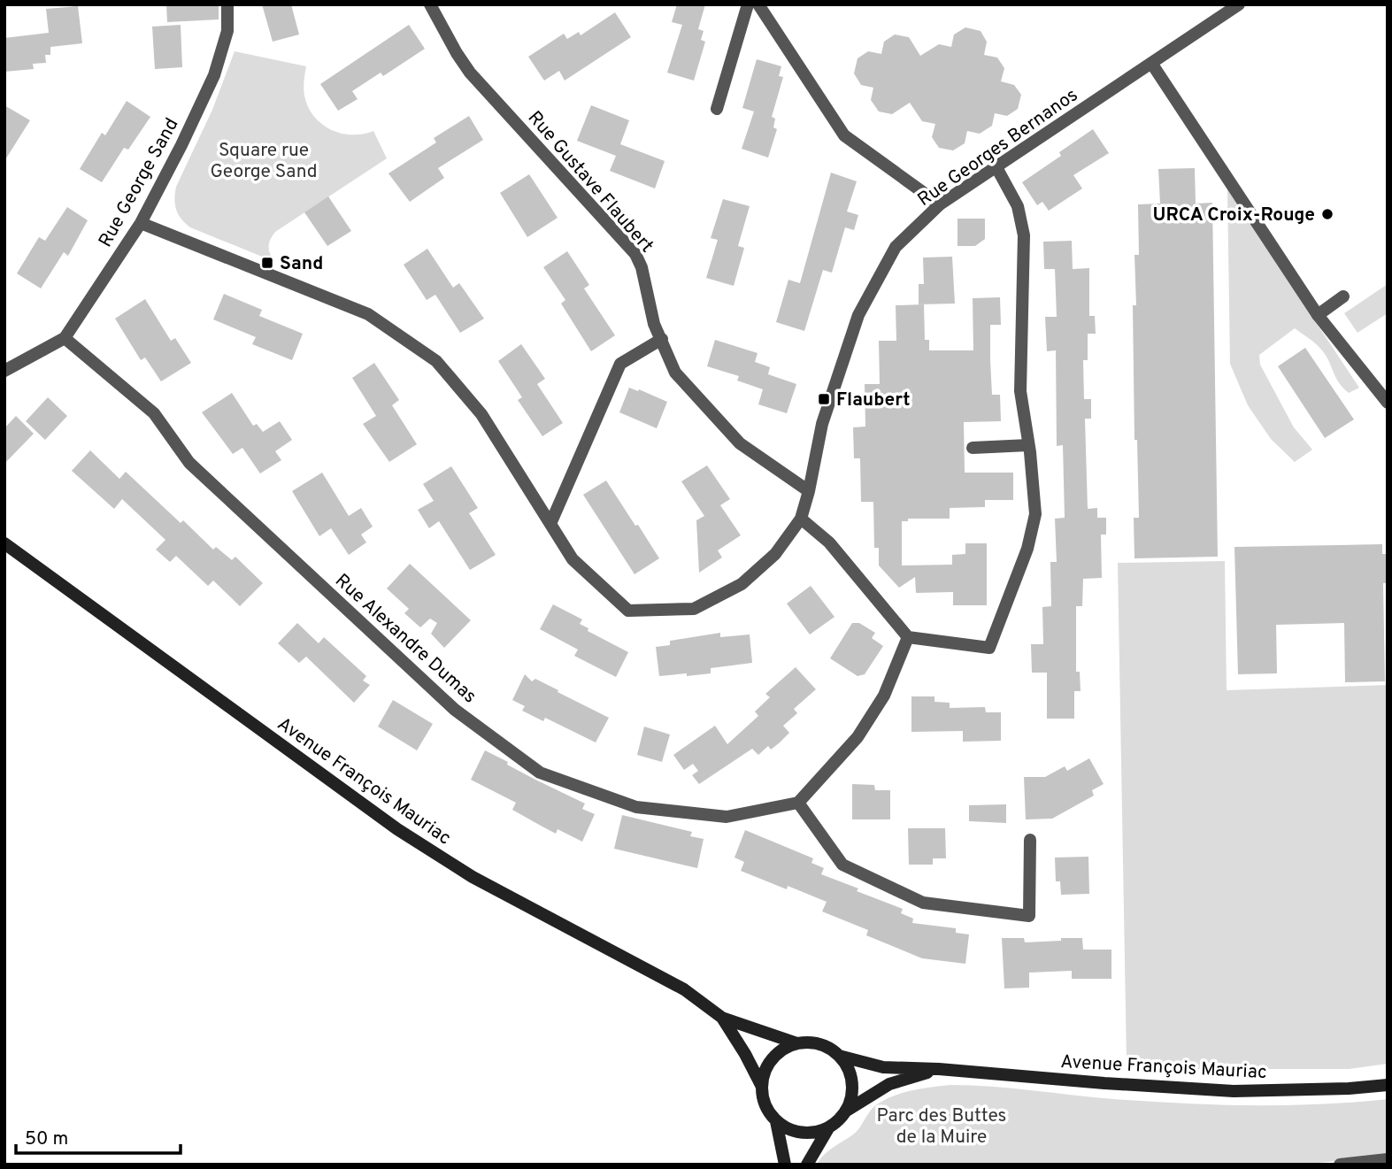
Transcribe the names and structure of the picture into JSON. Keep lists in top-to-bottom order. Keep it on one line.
{"streets":{"street":["Rue Georges Bernanos","Rue Gustave Flaubert","Rue George Sand","Rue Alexandre Dumas","Avenue François Mauriac"]},"crossings":[["Rue Georges Bernanos","Rue Gustave Flaubert"],["Rue Georges Bernanos","Rue George Sand"],["Rue George Sand","Rue Alexandre Dumas"]],"parks":["Square rue George Sand","Parc des Buttes de la Muire"],"places":{"other":["URCA Croix-Rouge"],"transit":["Sand","Flaubert"]},"scale_bar":"50 m"}
